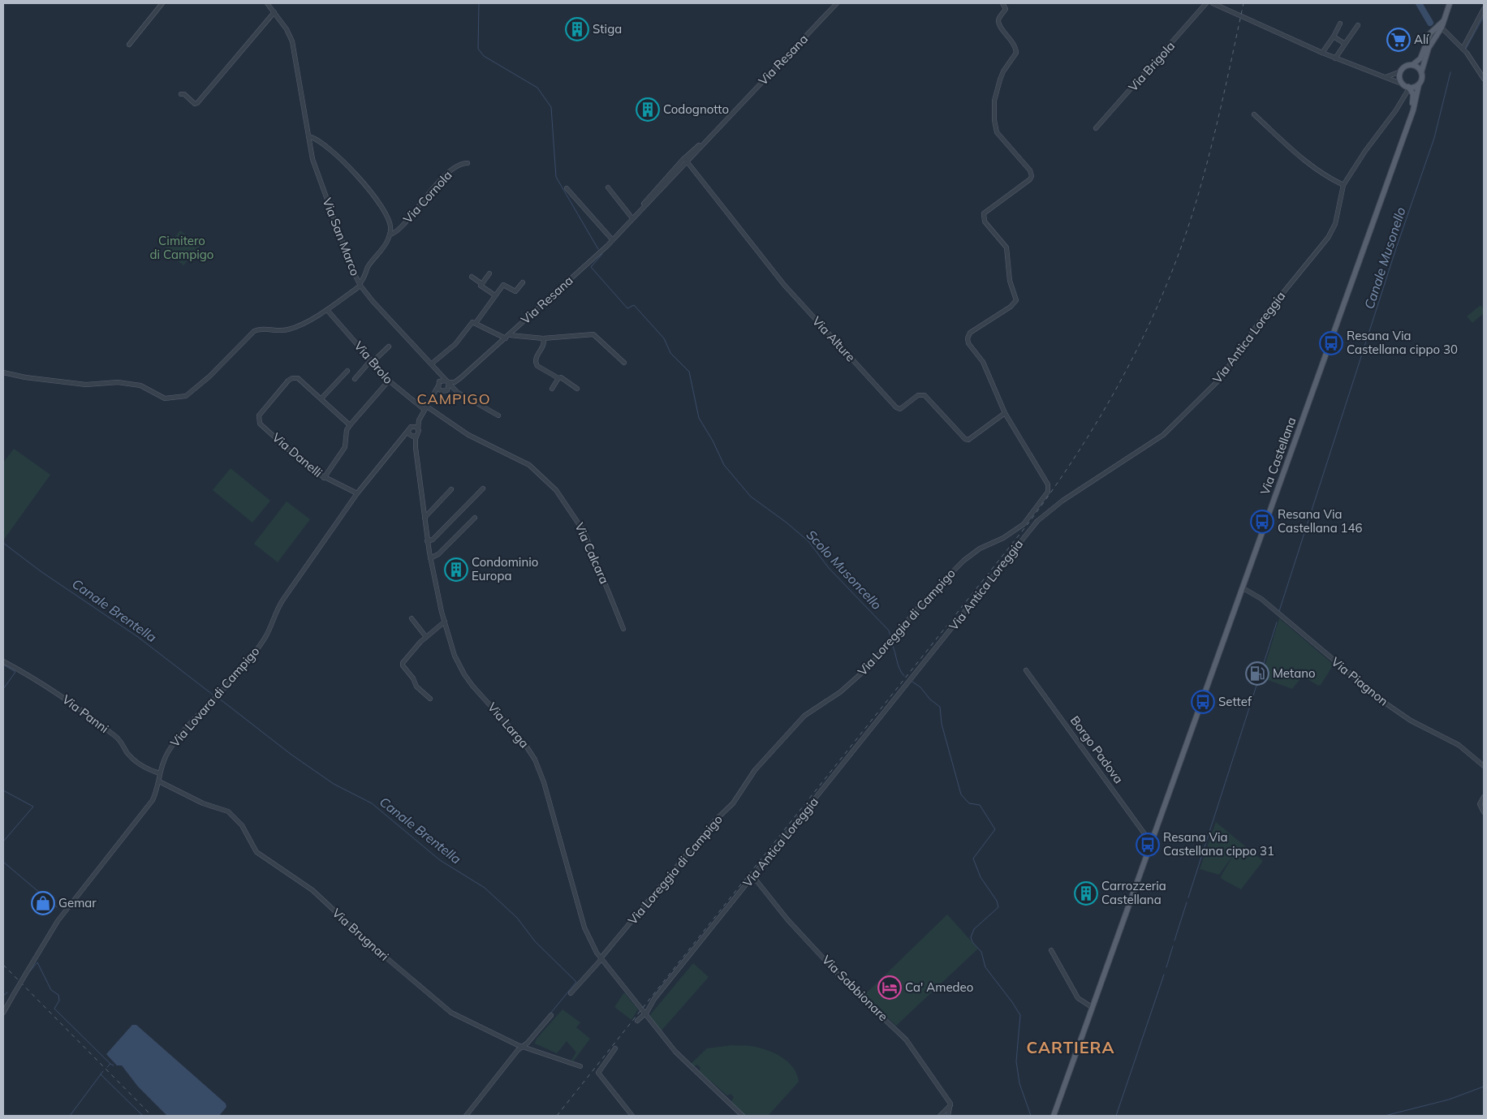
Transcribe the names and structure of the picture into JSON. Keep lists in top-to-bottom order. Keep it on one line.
{"streets":{"main road":["Via Castellana"],"street":["Via Resana","Via Brigola","Via Cornola","Via San Marco","Via Antica Loreggia","Via Alture","Via Brolo","Via Danelli","Via Calcara","Via Loreggia di Campigo","Via Piagnon","Via Lovara di Campigo","Via Panni","Via Larga","Borgo Padova","Via Brugnari","Via Sabbionare"]},"crossings":[["Via Resana","Via San Marco"],["Via Resana","Via Alture"],["Via Resana","Via Lovara di Campigo"],["Via Cornola","Via San Marco"],["Via San Marco","Via Lovara di Campigo"],["Via Antica Loreggia","Via Castellana"],["Via Antica Loreggia","Via Larga"],["Via Antica Loreggia","Via Sabbionare"],["Via Alture","Via Loreggia di Campigo"],["Via Brolo","Via Calcara"],["Via Brolo","Via Lovara di Campigo"],["Via Danelli","Via Lovara di Campigo"],["Via Castellana","Via Piagnon"],["Via Castellana","Borgo Padova"],["Via Calcara","Via Lovara di Campigo"],["Via Loreggia di Campigo","Via Larga"],["Via Lovara di Campigo","Via Panni"],["Via Lovara di Campigo","Via Larga"],["Via Lovara di Campigo","Via Brugnari"]],"districts":["CAMPIGO","CARTIERA"],"water":["Canale Musonello","Scolo Musoncello","Canale Brentella"],"parks":["Cimitero di Campigo"],"places":{"building":["Stiga","Codognotto","Condominio Europa","Carrozzeria Castellana"],"supermarket":["Alí"],"bus stop":["Resana Via Castellana cippo 30","Resana Via Castellana 146","Settef","Resana Via Castellana cippo 31"],"fuel station":["Metano"],"shop":["Gemar"],"hotel":["Ca' Amedeo"]}}
